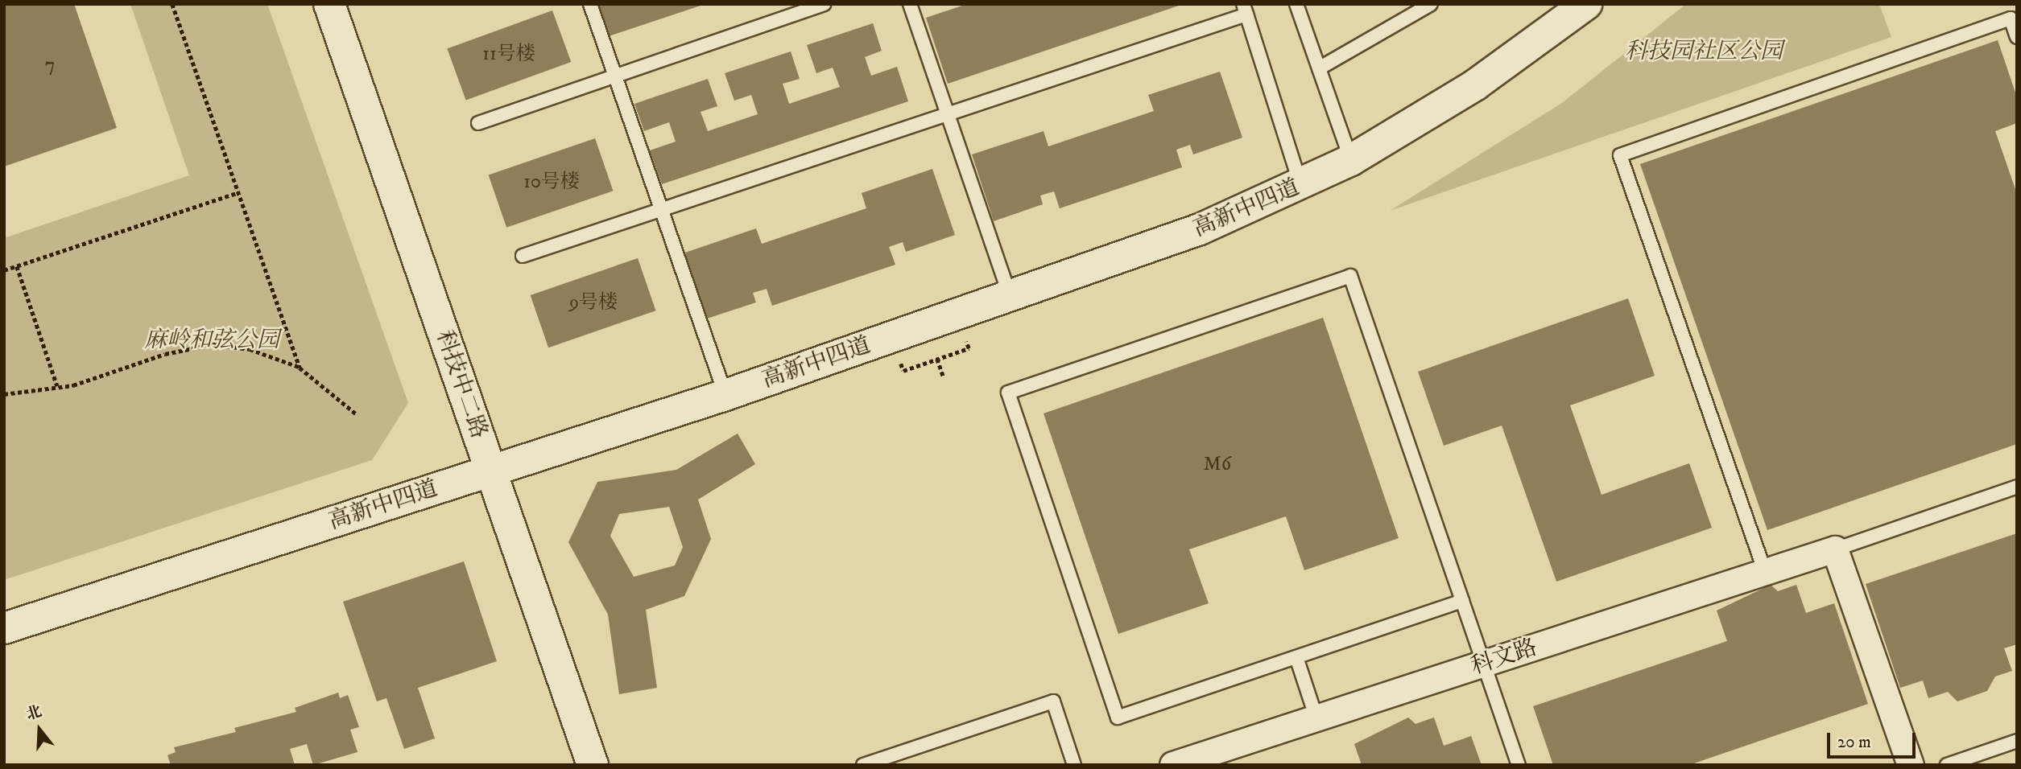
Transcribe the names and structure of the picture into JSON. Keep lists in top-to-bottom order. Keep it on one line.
{"streets":{"main road":["高新中四道","科技中二路"],"street":["科文路"]},"crossings":[["高新中四道","科技中二路"]],"parks":["科技园社区公园","麻岭和弦公园"],"house_numbers":["11号楼","7","10号楼","9号楼","M6"],"scale_bar":"20 m","north":"top"}
